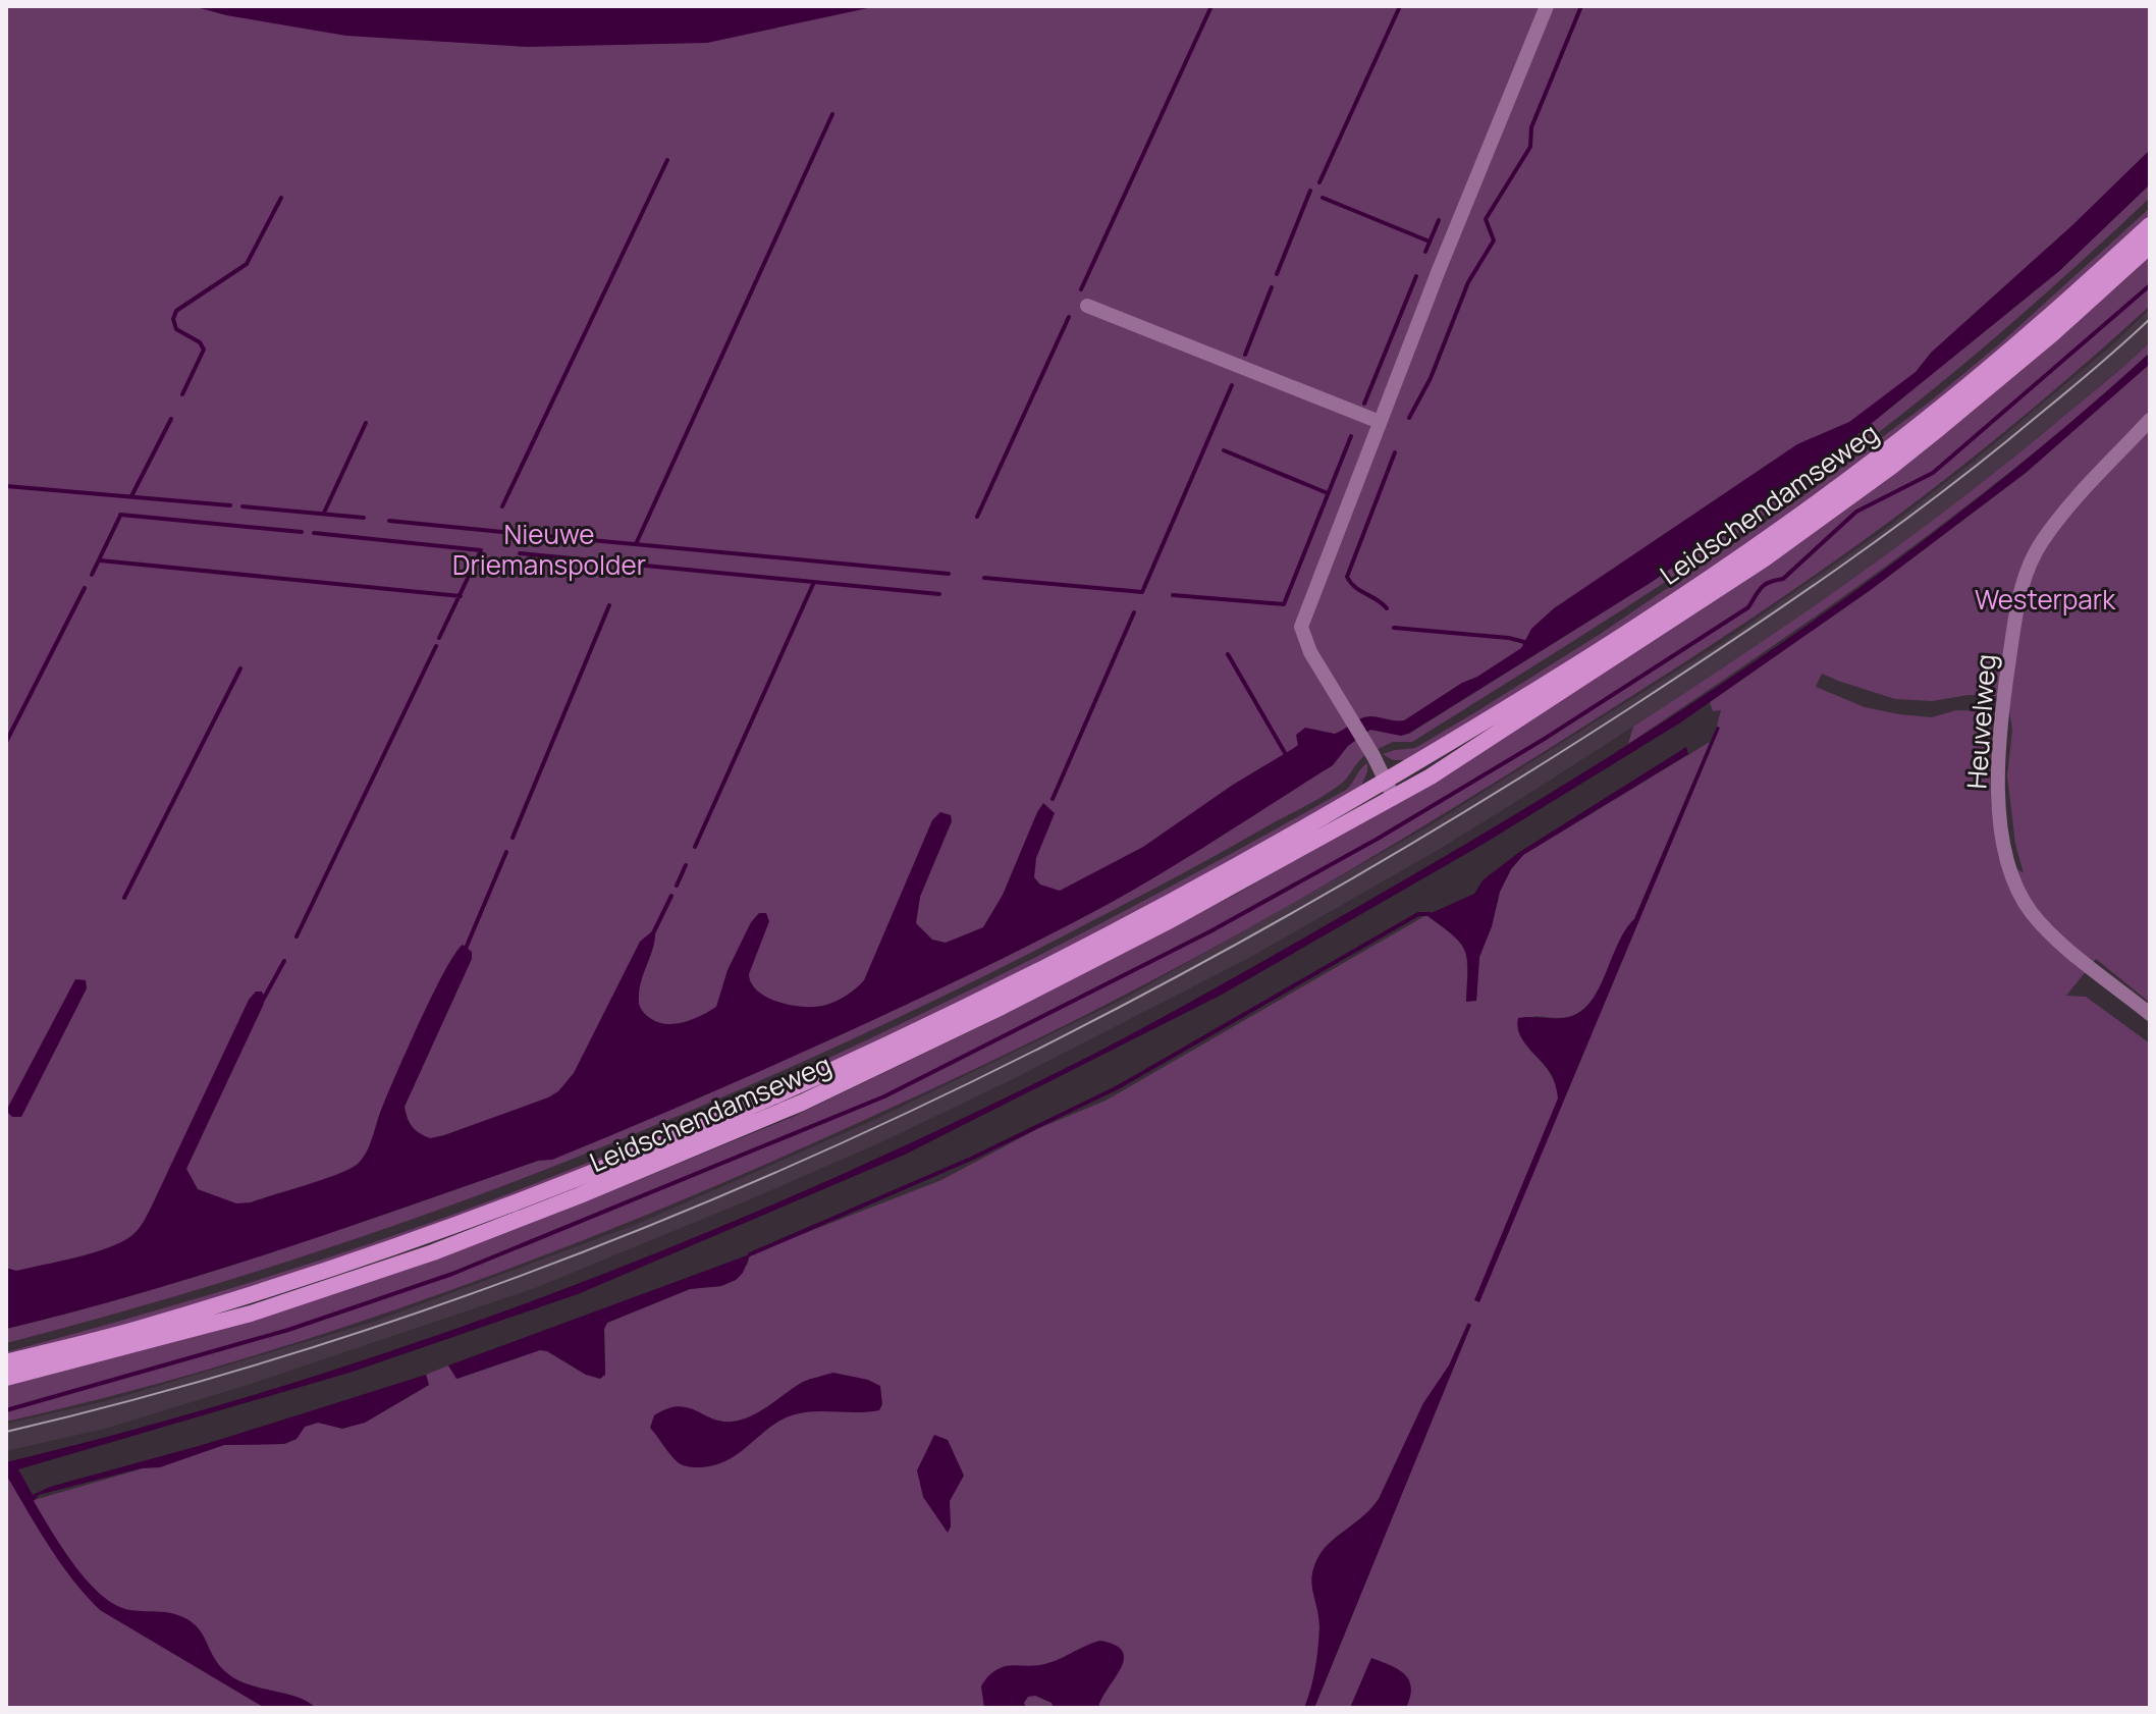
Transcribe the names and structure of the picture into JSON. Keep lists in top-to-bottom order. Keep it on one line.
{"streets":{"main road":["Leidschendamseweg"],"street":["Heuvelweg"]},"parks":["Nieuwe Driemanspolder","Westerpark"]}
